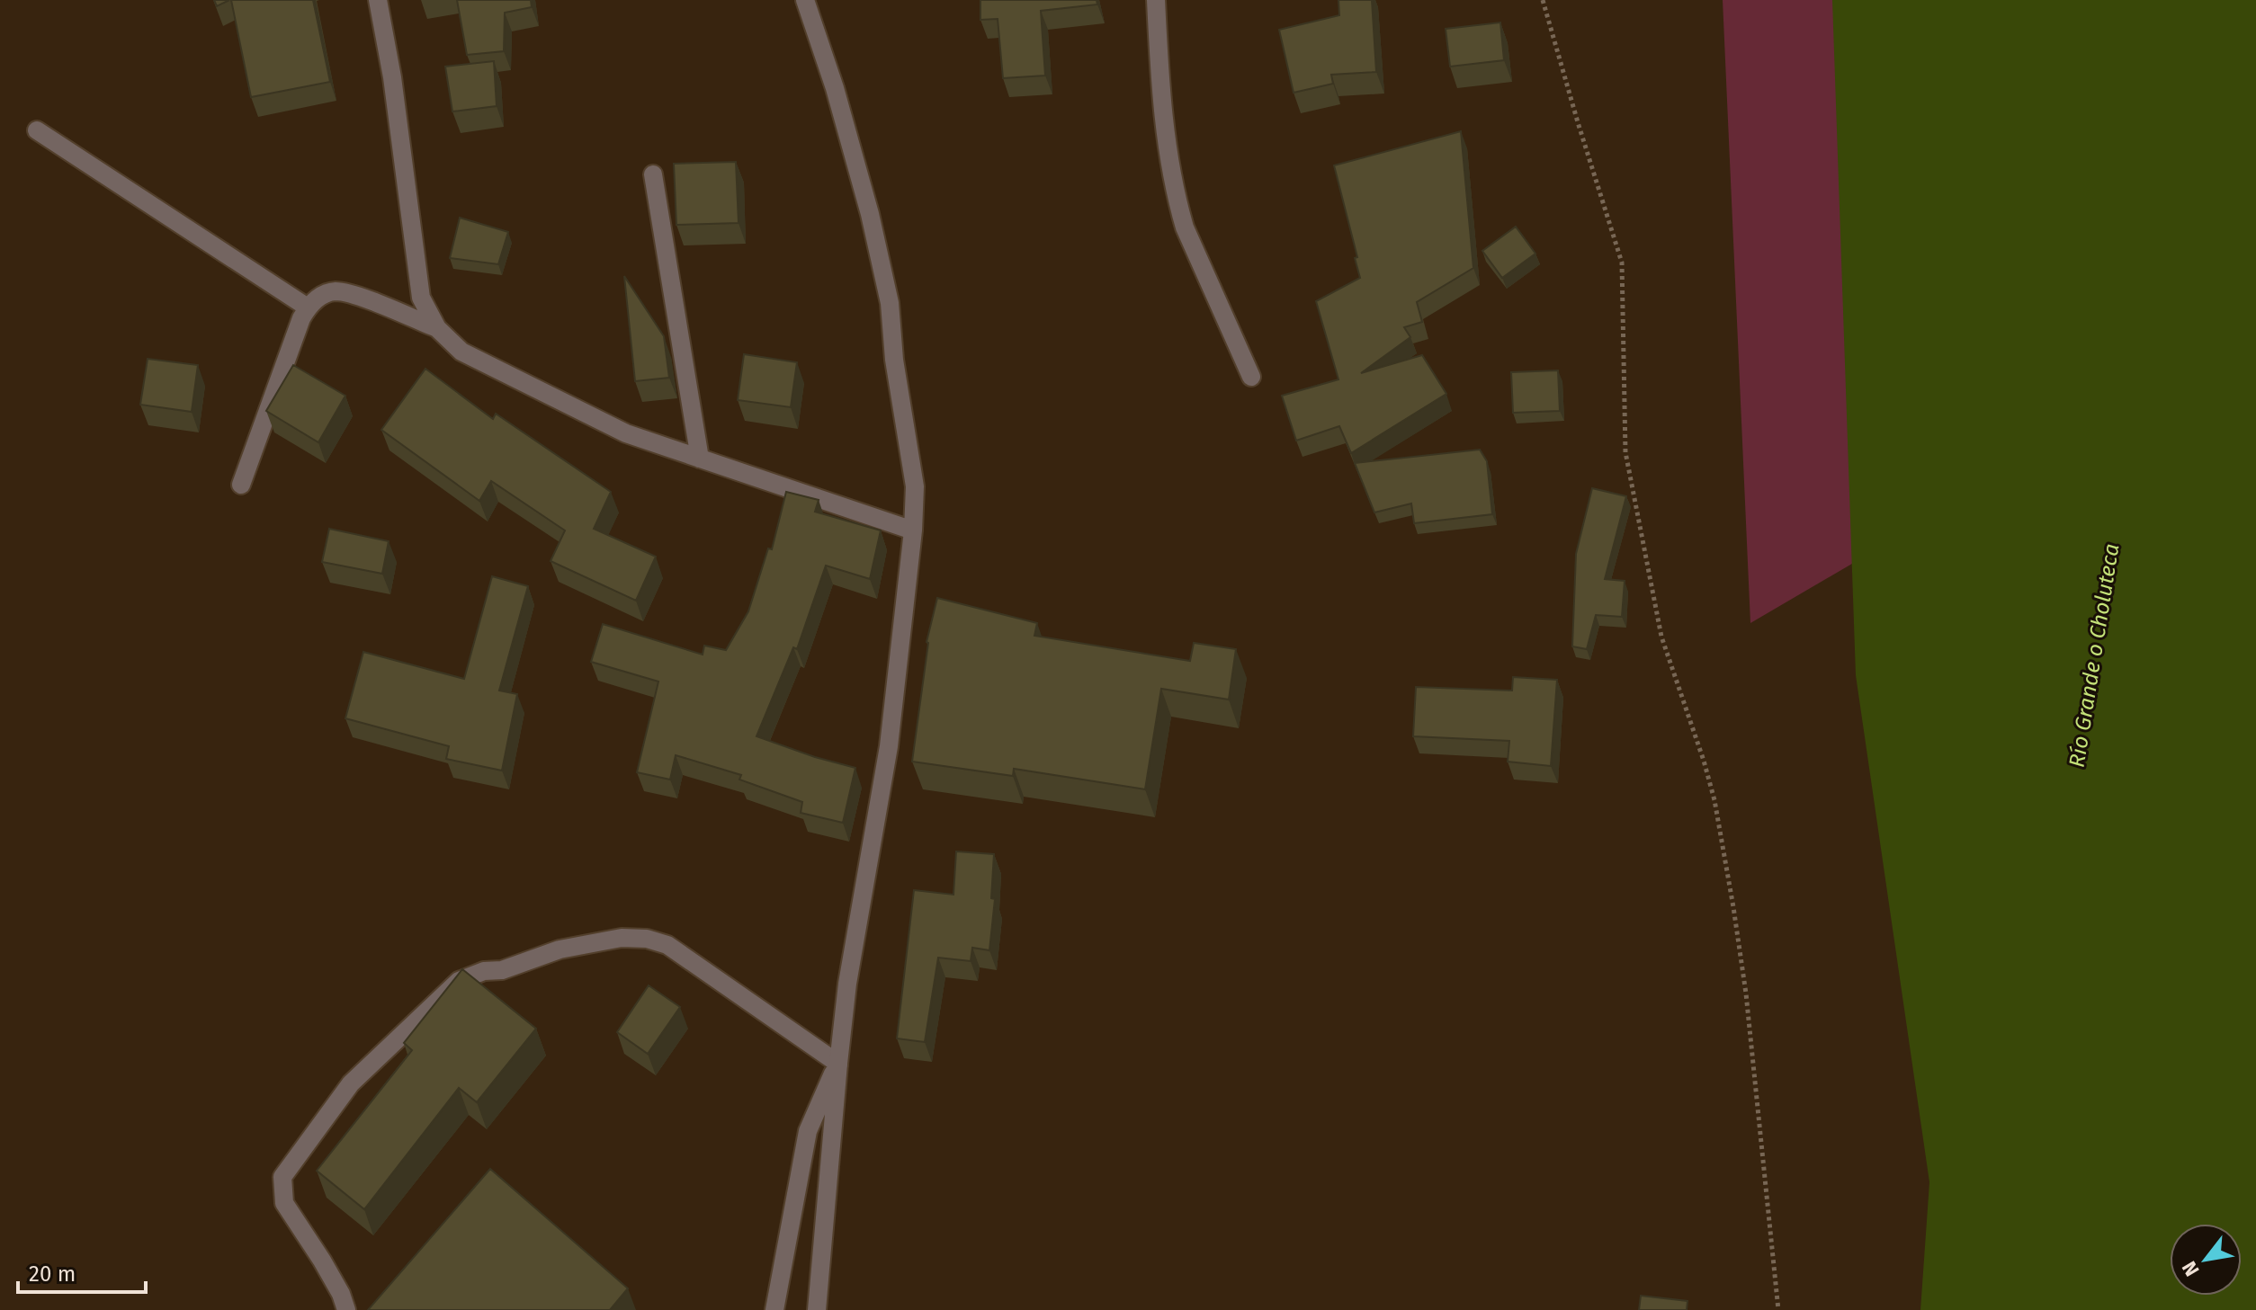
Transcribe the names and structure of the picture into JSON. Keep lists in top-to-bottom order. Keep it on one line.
{"water":["Río Grande o Choluteca"],"scale_bar":"20 m","north":"bottom left"}
